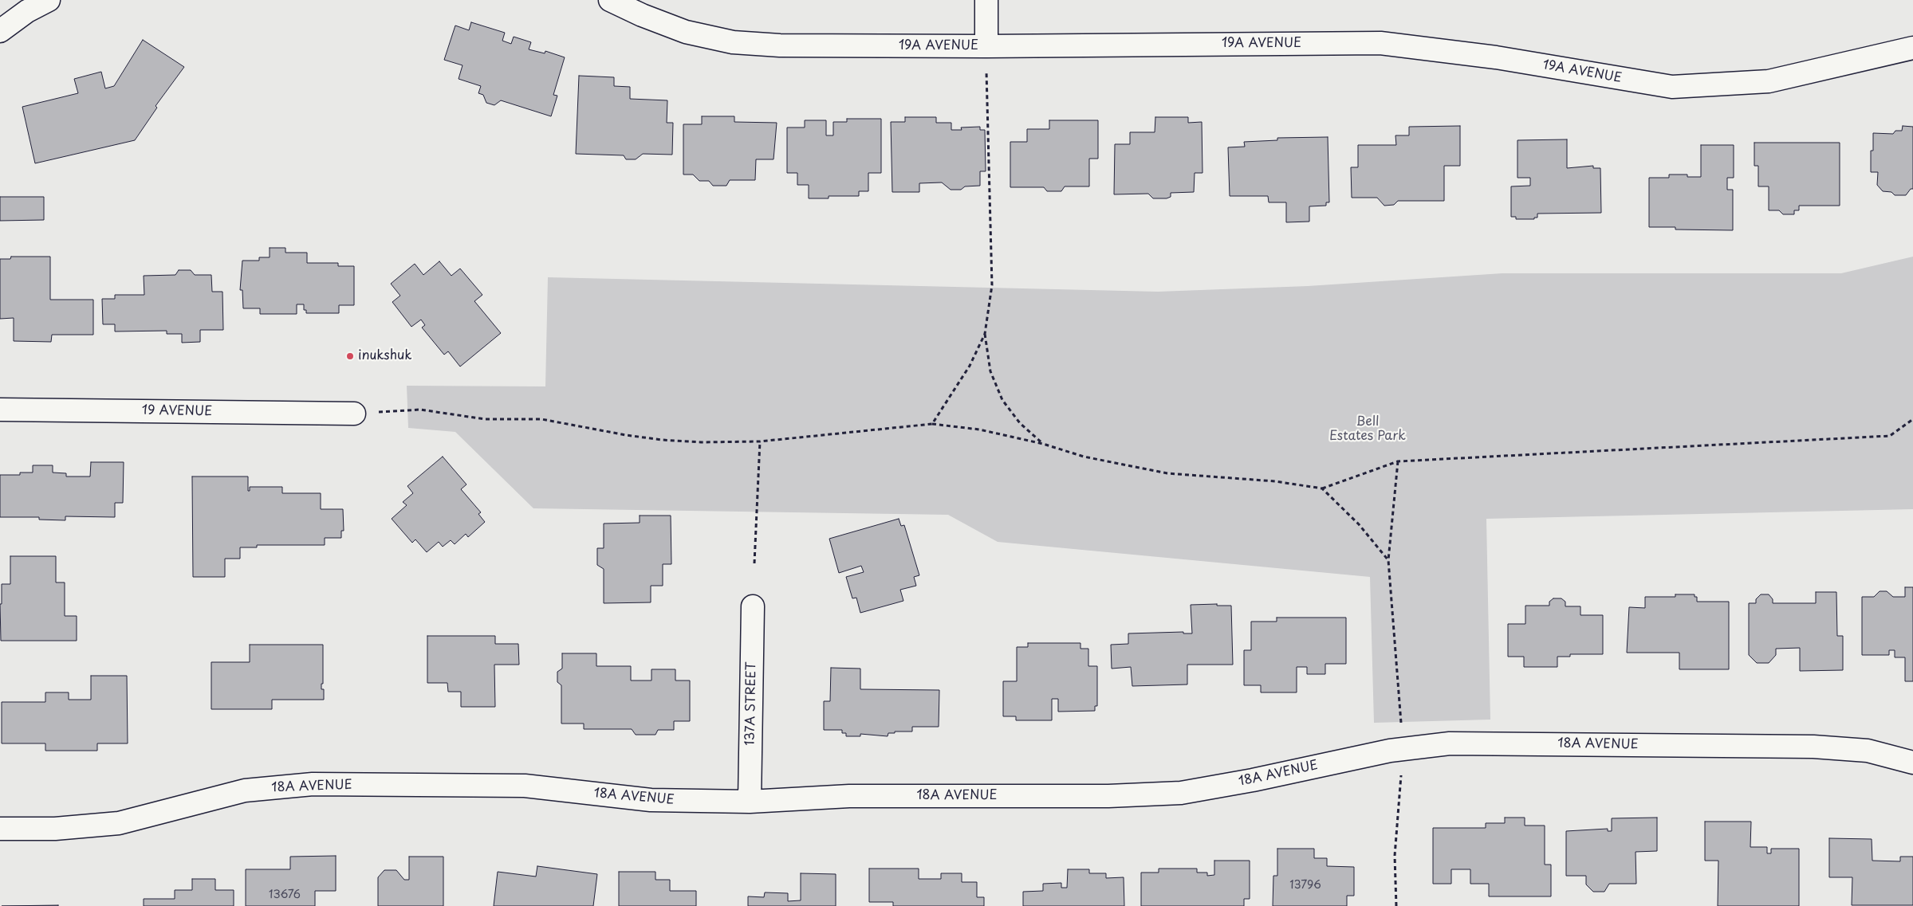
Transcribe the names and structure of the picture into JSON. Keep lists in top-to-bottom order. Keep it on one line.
{"streets":{"street":["19A AVENUE","19 AVENUE","137A STREET","18A AVENUE"]},"crossings":[["137A STREET","18A AVENUE"]],"parks":["Bell Estates Park"],"places":["inukshuk"],"house_numbers":["13796","13676"]}
